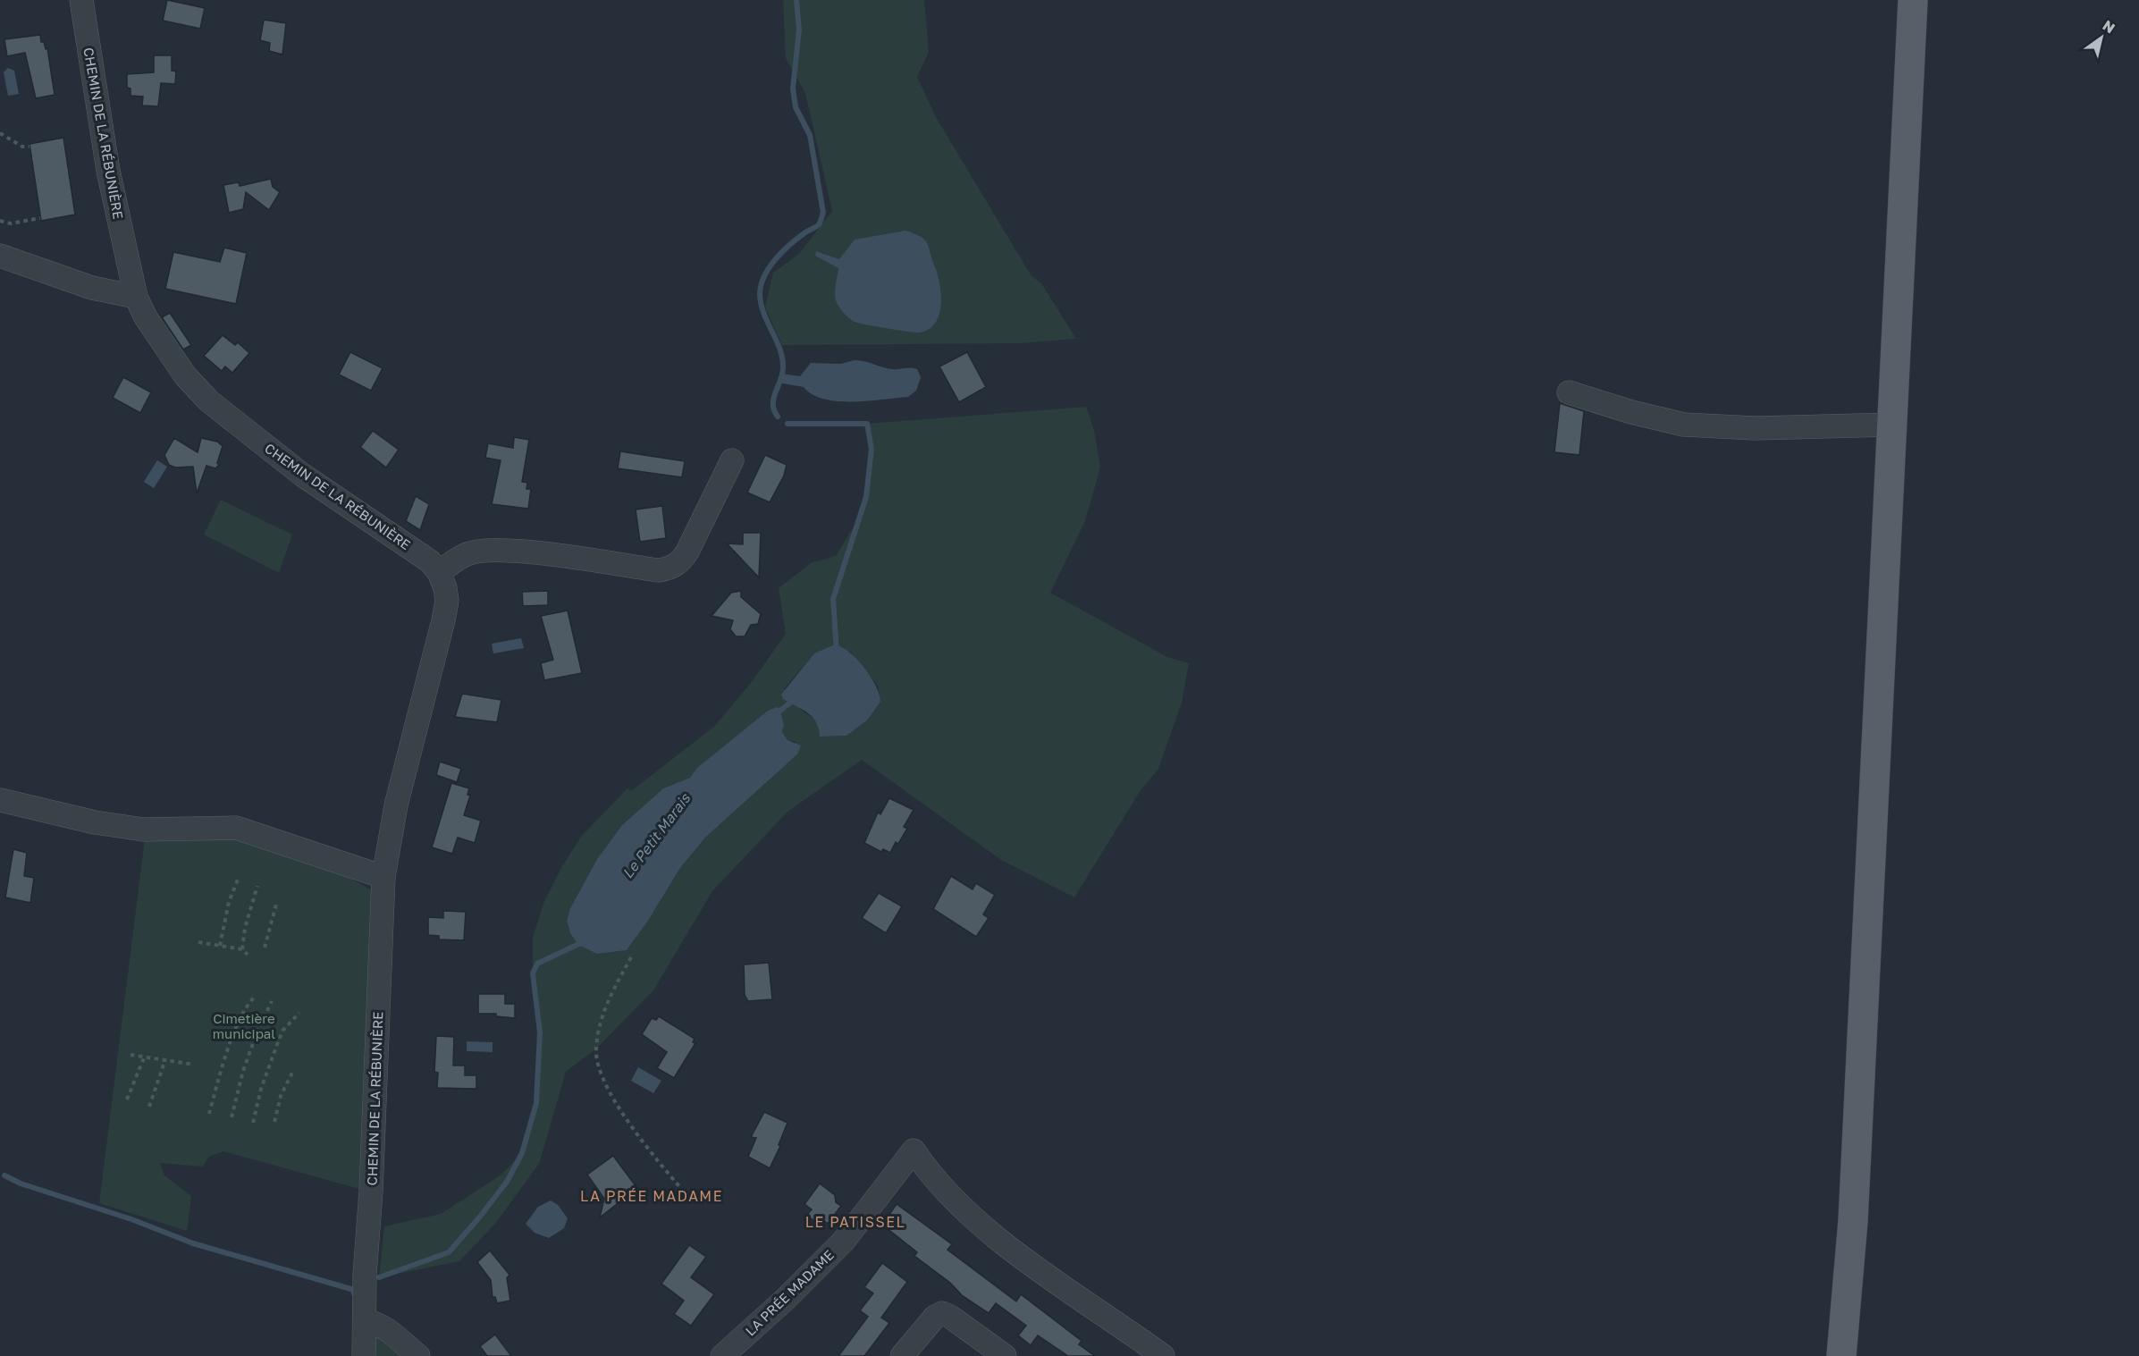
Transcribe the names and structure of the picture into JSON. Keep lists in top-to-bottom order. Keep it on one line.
{"streets":{"street":["CHEMIN DE LA RÉBUNIÈRE","LA PRÉE MADAME"]},"districts":["LA PRÉE MADAME","LE PATISSEL"],"water":["Le Petit Marais"],"parks":["Cimetière municipal"],"north":"top right"}
